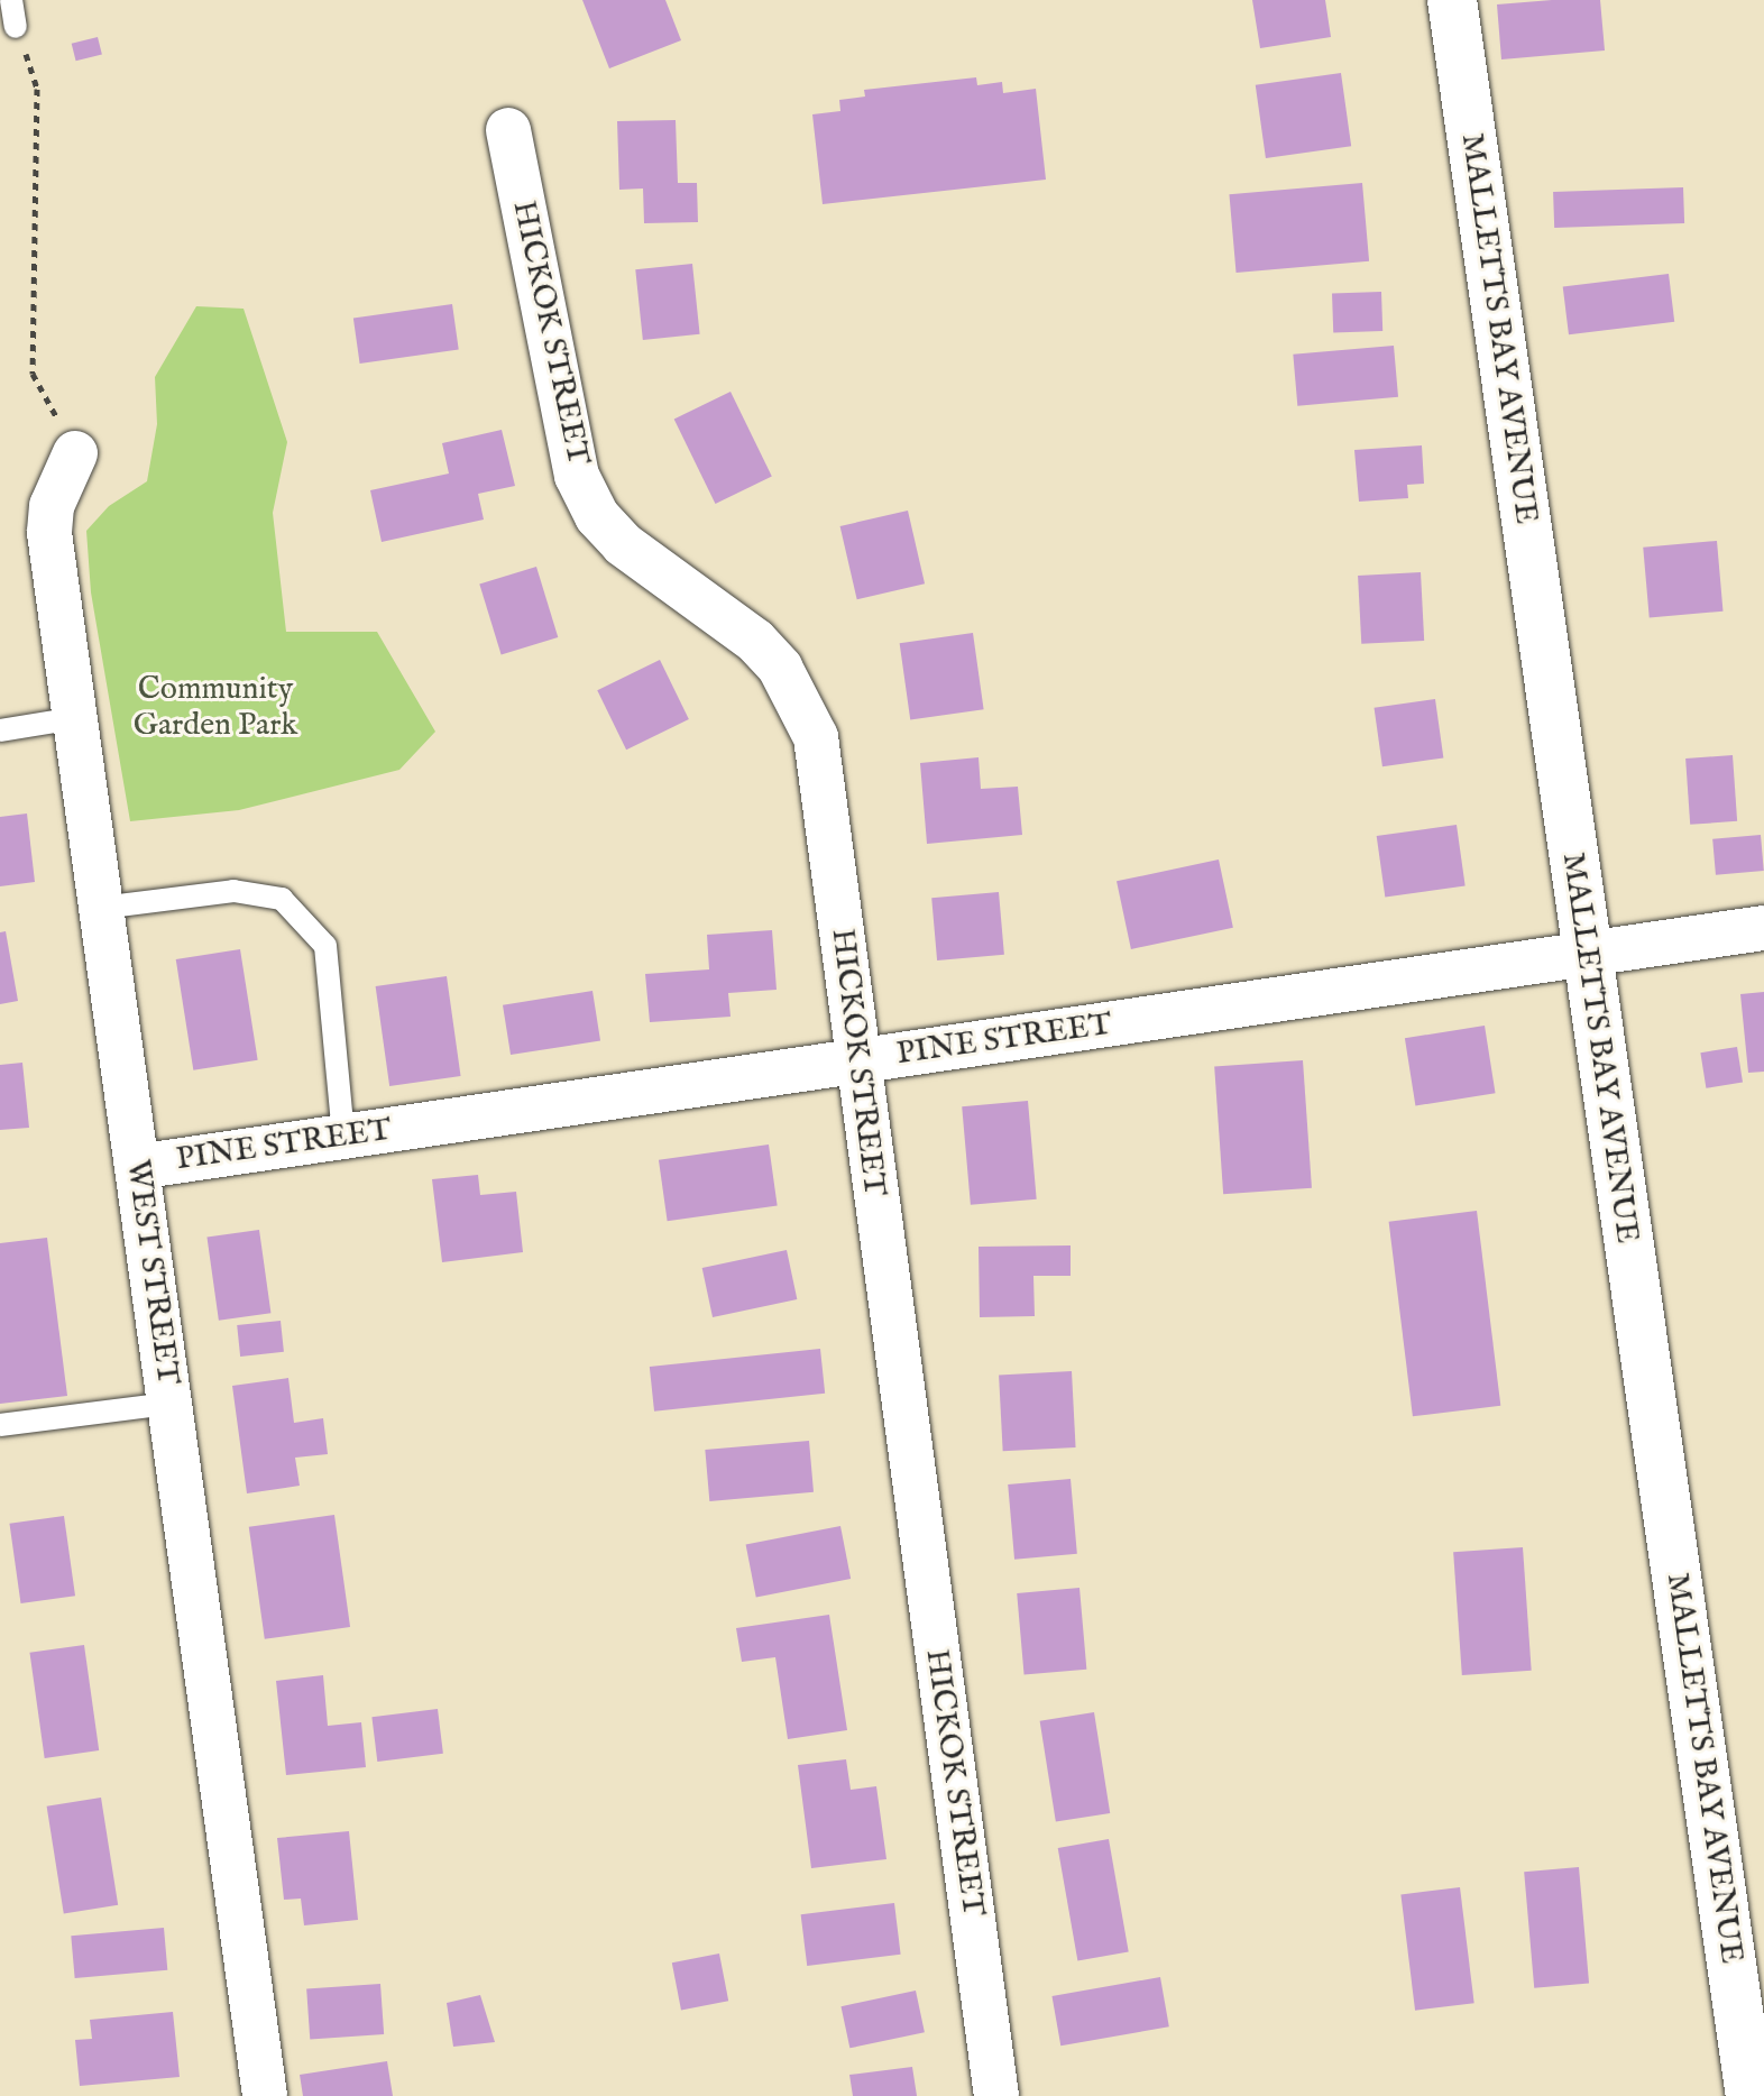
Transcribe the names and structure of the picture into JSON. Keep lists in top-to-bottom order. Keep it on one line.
{"streets":{"street":["MALLETTS BAY AVENUE","HICKOK STREET","PINE STREET","WEST STREET"]},"crossings":[["MALLETTS BAY AVENUE","PINE STREET"],["HICKOK STREET","PINE STREET"],["PINE STREET","WEST STREET"]],"parks":["Community Garden Park"]}
